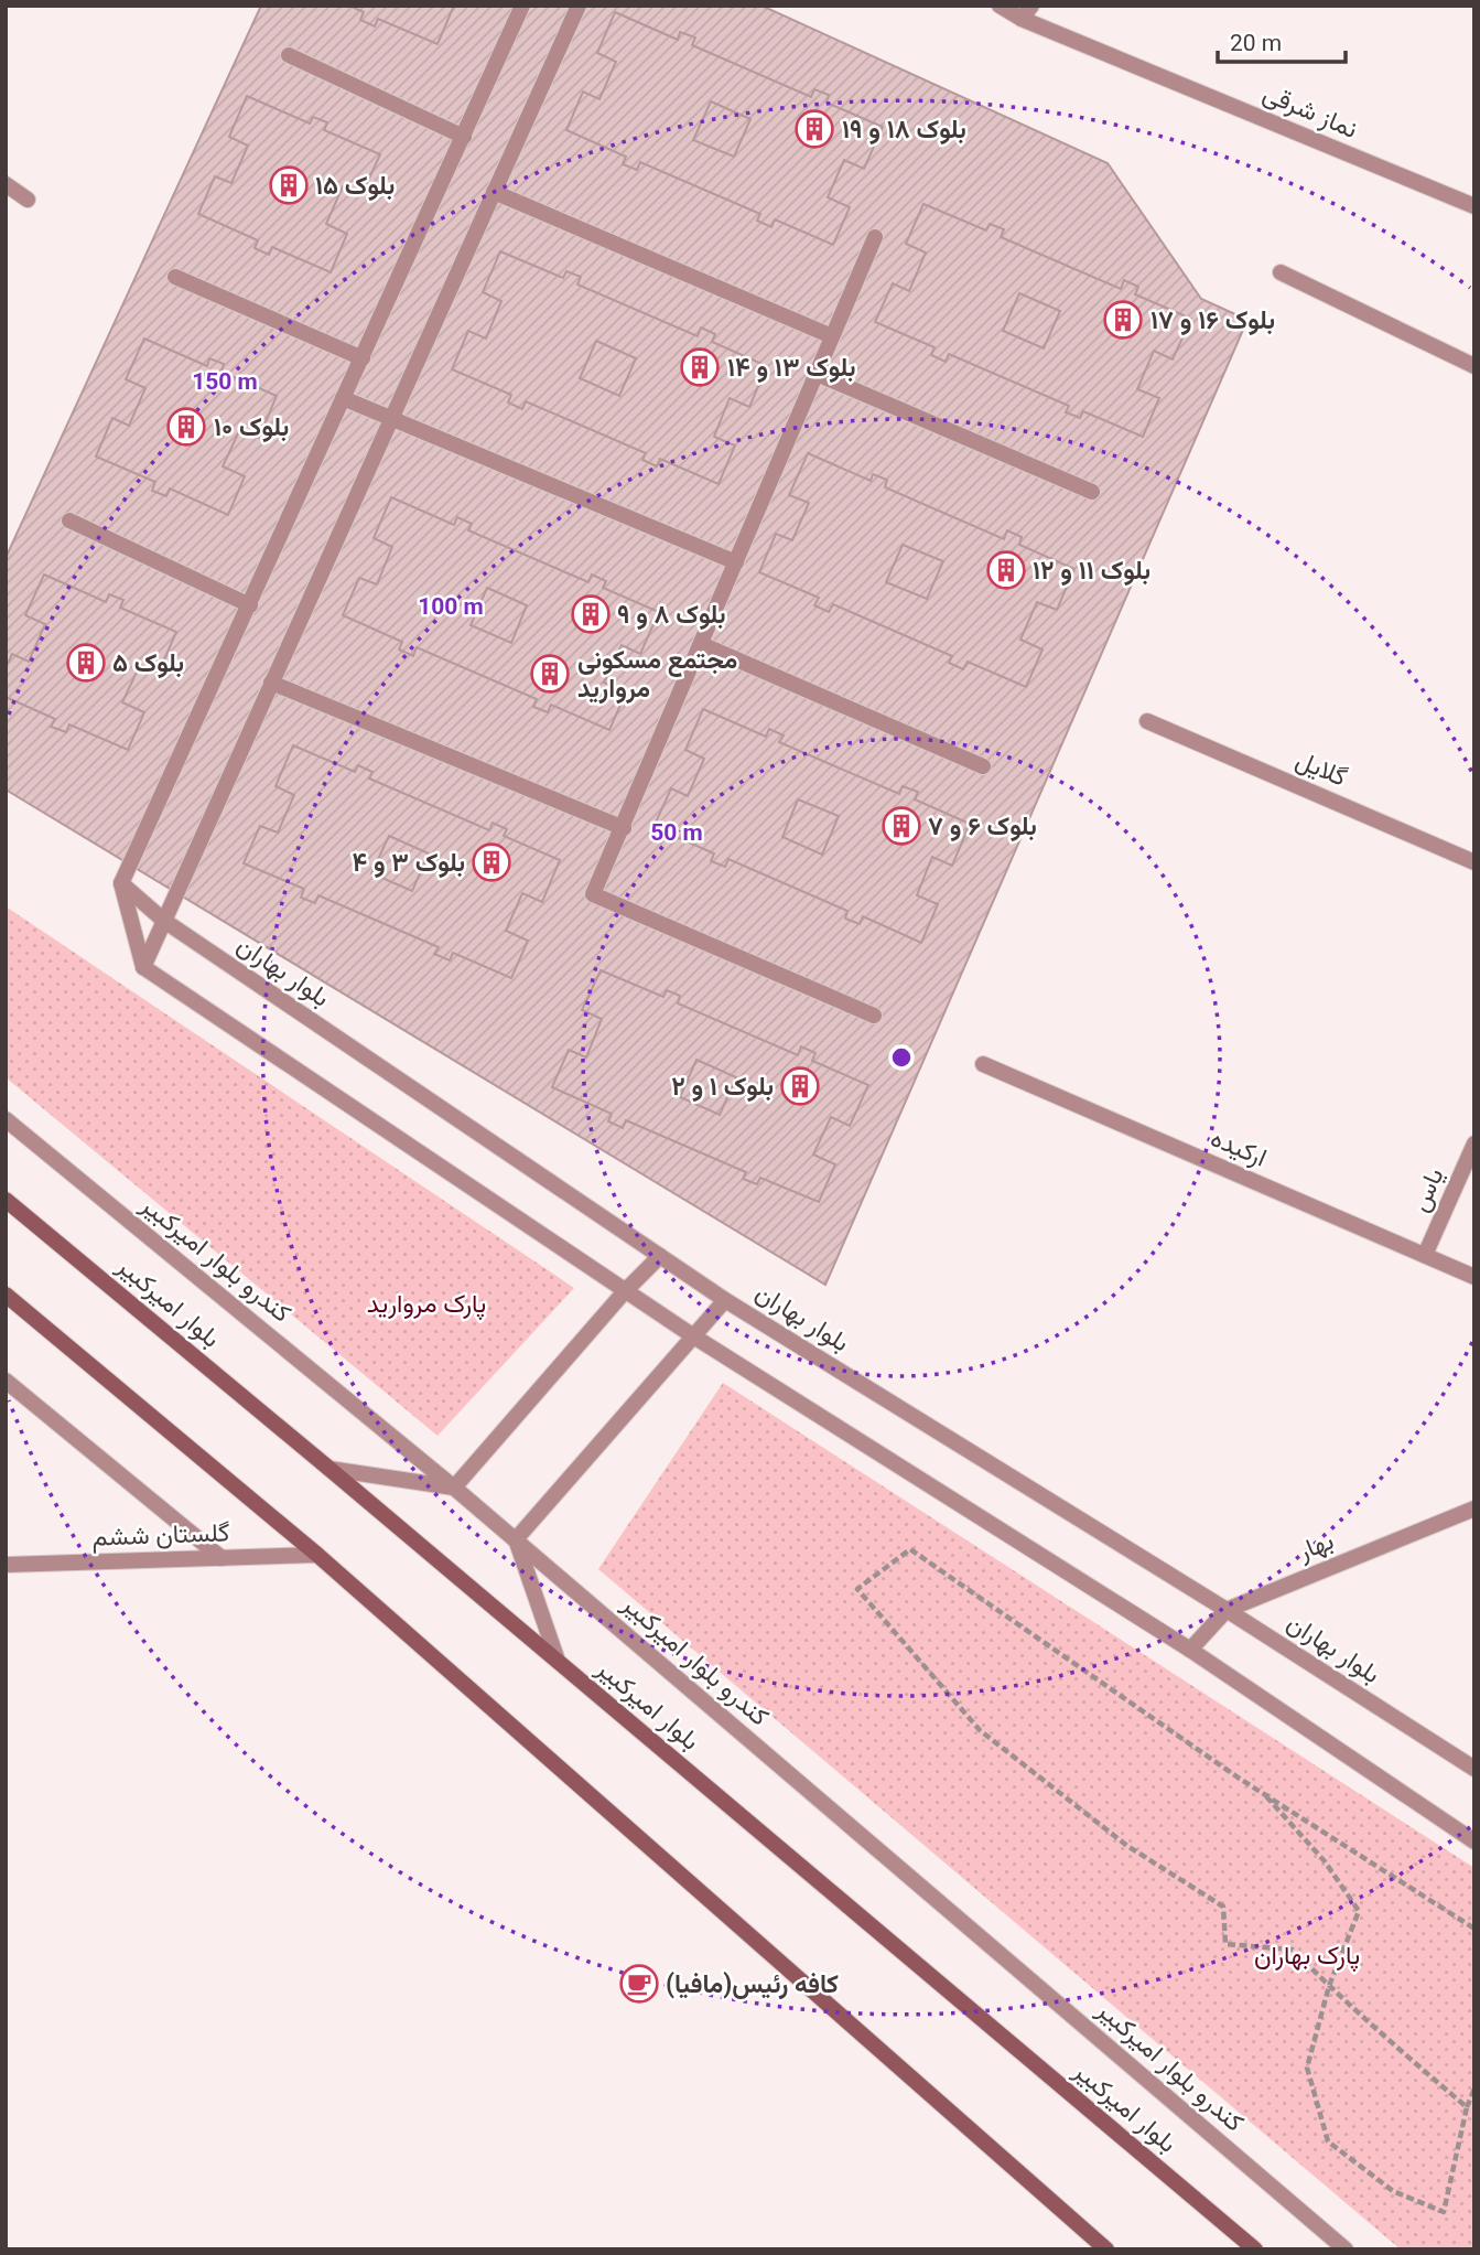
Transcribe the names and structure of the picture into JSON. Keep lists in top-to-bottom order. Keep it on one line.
{"streets":{"main road":["بلوار امیرکبیر"],"street":["نماز شرقی","گلایل","بلوار بهاران","ارکیده","یاس","کندرو بلوار امیرکبیر","گلستان ششم","بهار"]},"crossings":[["بلوار بهاران","بهار"],["ارکیده","یاس"]],"parks":["پارک مروارید","پارک بهاران"],"places":{"building":["بلوک ۱۸ و ۱۹","بلوک ۱۵","بلوک ۱۶ و ۱۷","بلوک ۱۳ و ۱۴","بلوک ۱۰","بلوک ۱۱ و ۱۲","بلوک ۸ و ۹","بلوک ۵","مجتمع مسکونی مروارید","بلوک ۶ و ۷","بلوک ۳ و ۴","بلوک ۱ و ۲"],"cafe":["کافه رئیس(مافیا)"]},"scale_bar":"20 m","rings":["150 m","100 m","50 m"]}
